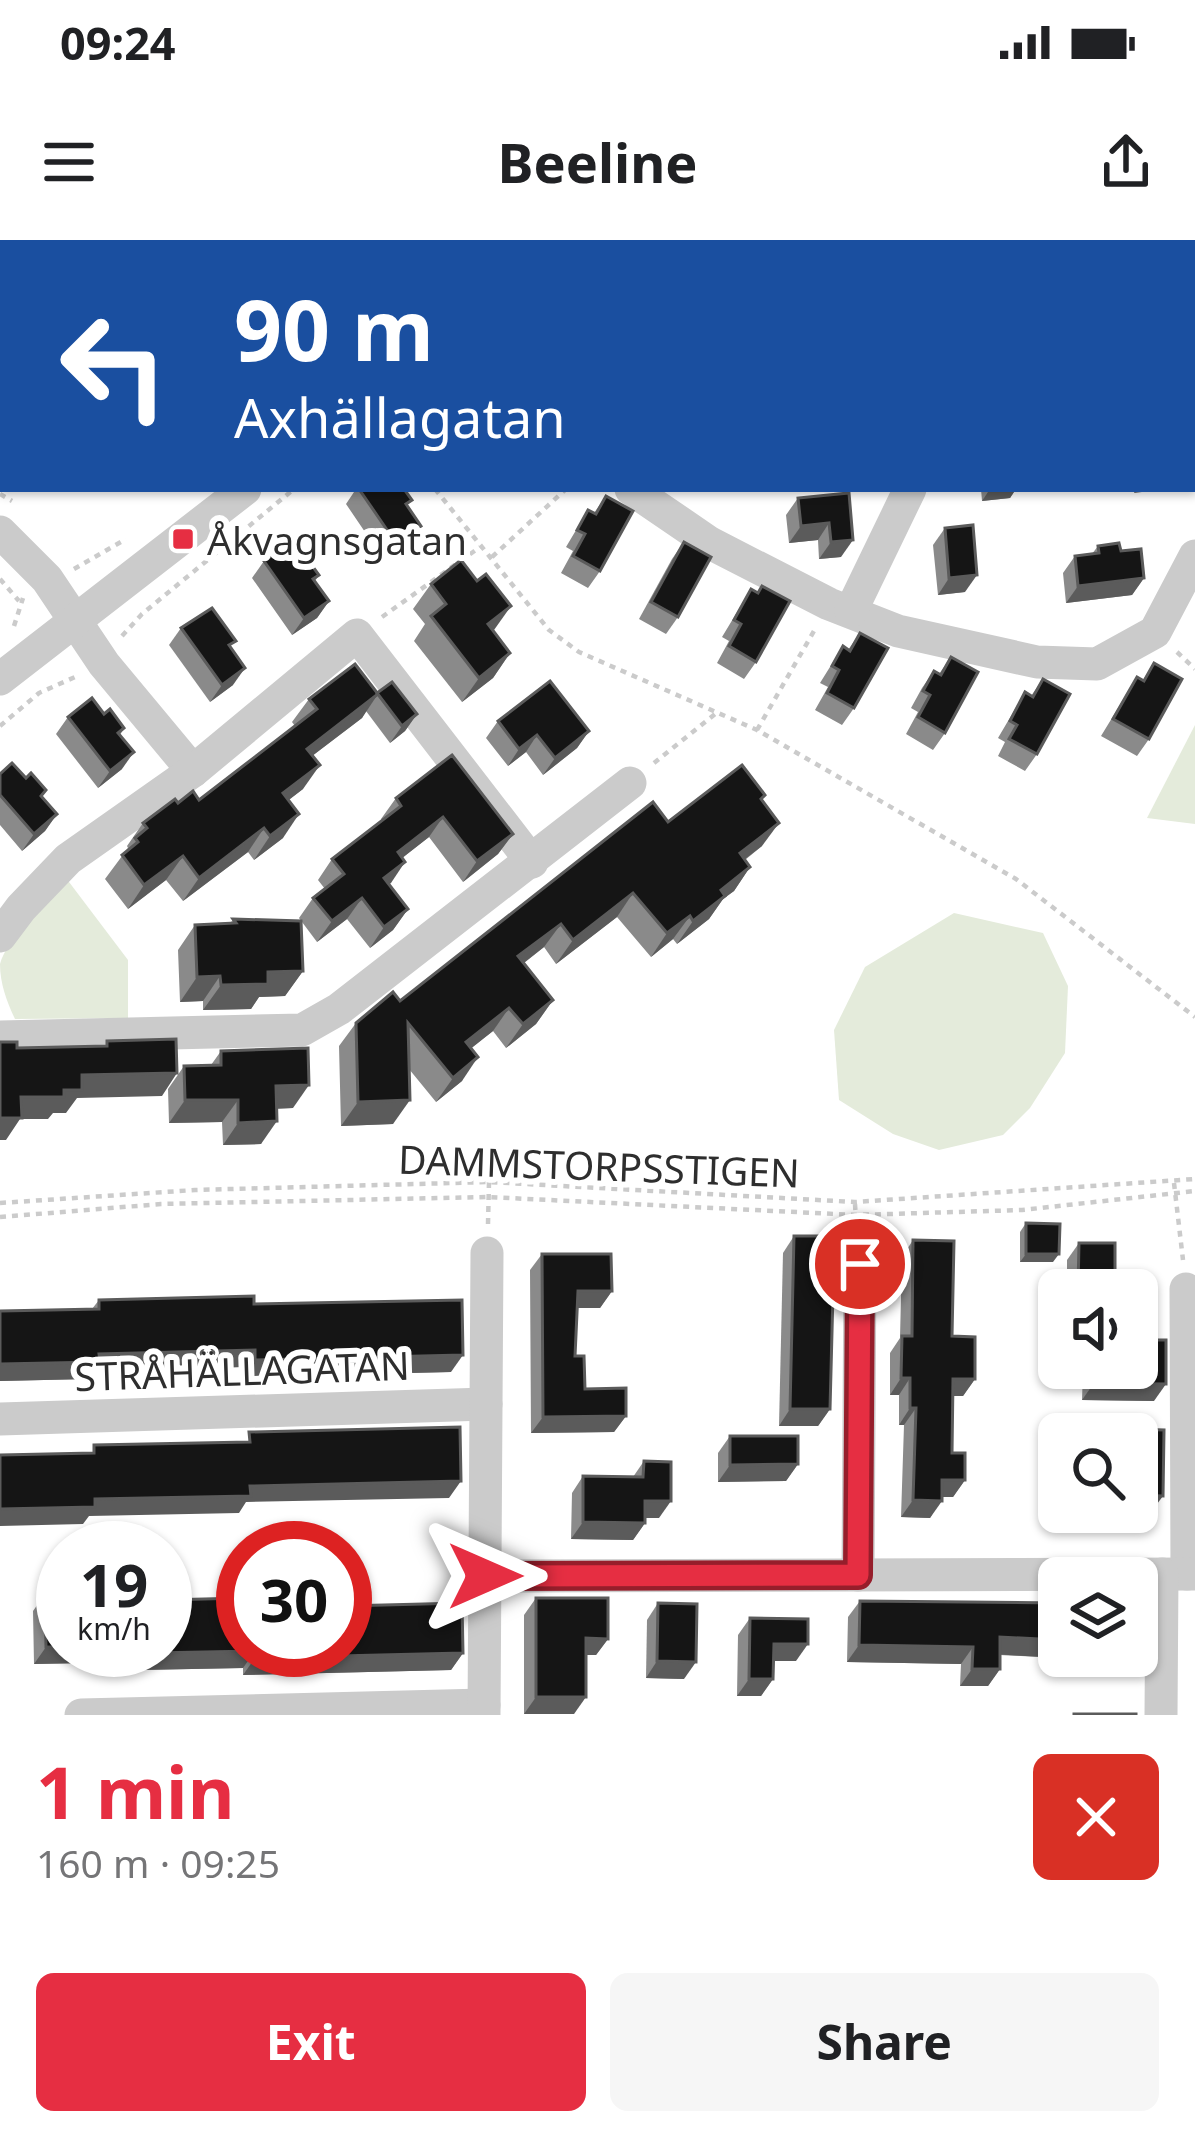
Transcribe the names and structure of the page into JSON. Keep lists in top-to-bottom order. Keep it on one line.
{"streets":{"street":["STRÅHÄLLAGATAN"],"path":["DAMMSTORPSSTIGEN"]},"places":{"transit":["Åkvagnsgatan"]},"page":{"status":"09:24","header":"Beeline","turn":["90 m","Axhällagatan"],"speed":"19 km/h","limit":"30","heading":["1 min","160 m · 09:25"],"buttons":["Exit","Share"]}}
